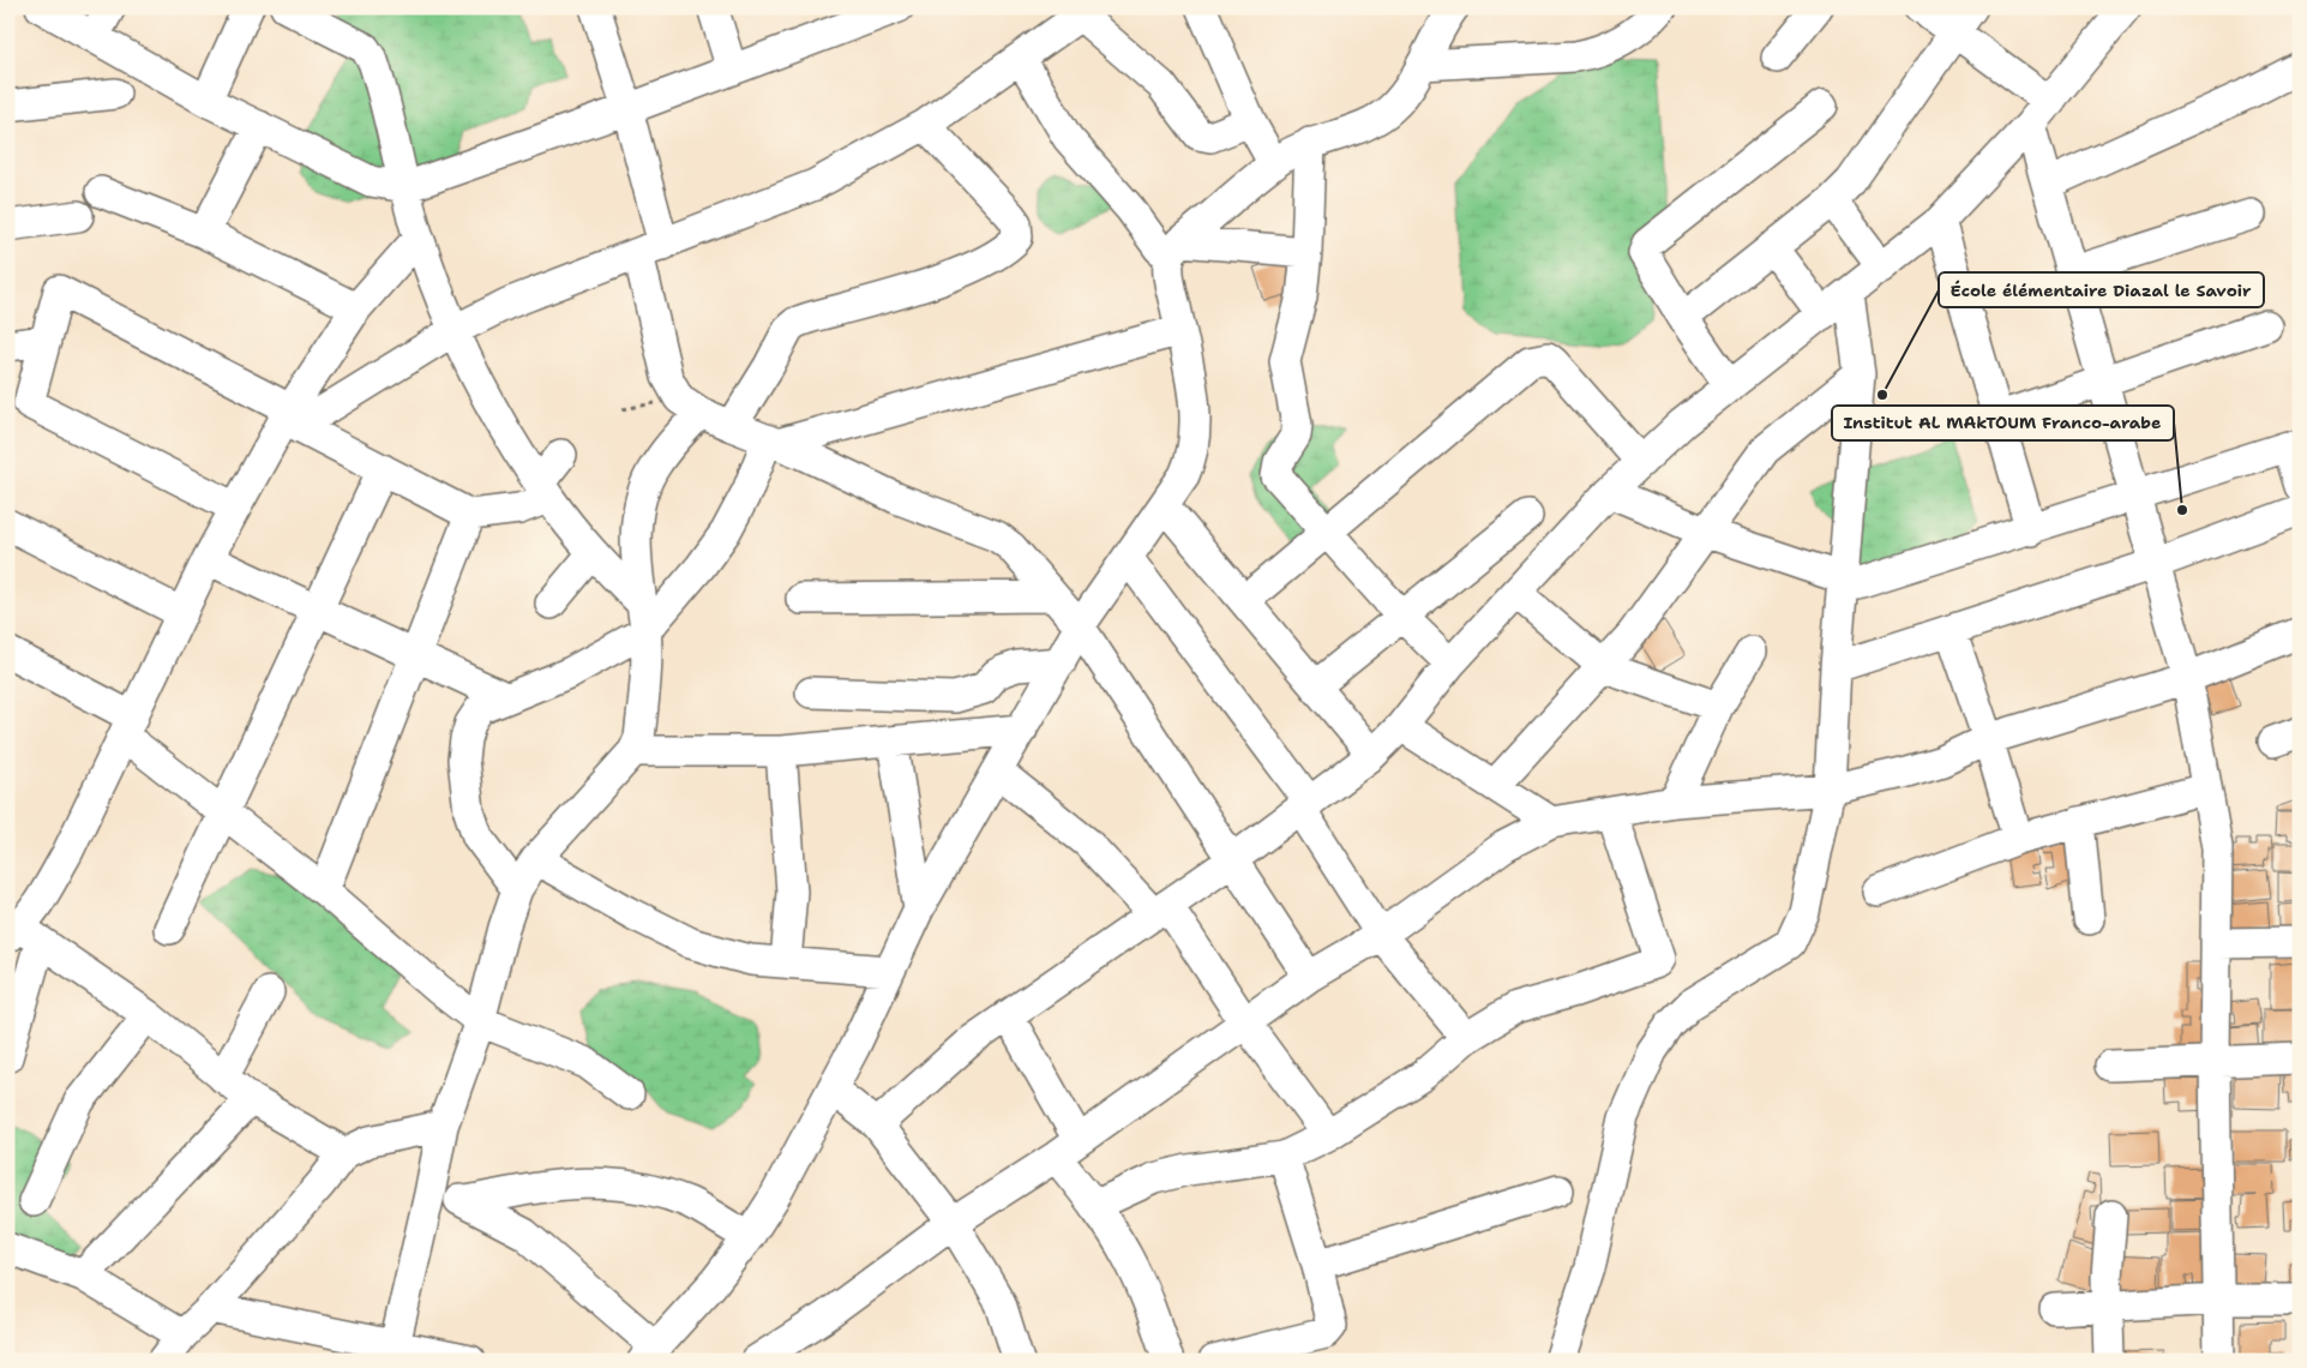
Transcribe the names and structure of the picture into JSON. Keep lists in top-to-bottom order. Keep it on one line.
{"places":["École élémentaire Diazal le Savoir","Institut AL MAkTOUM Franco-arabe"]}
